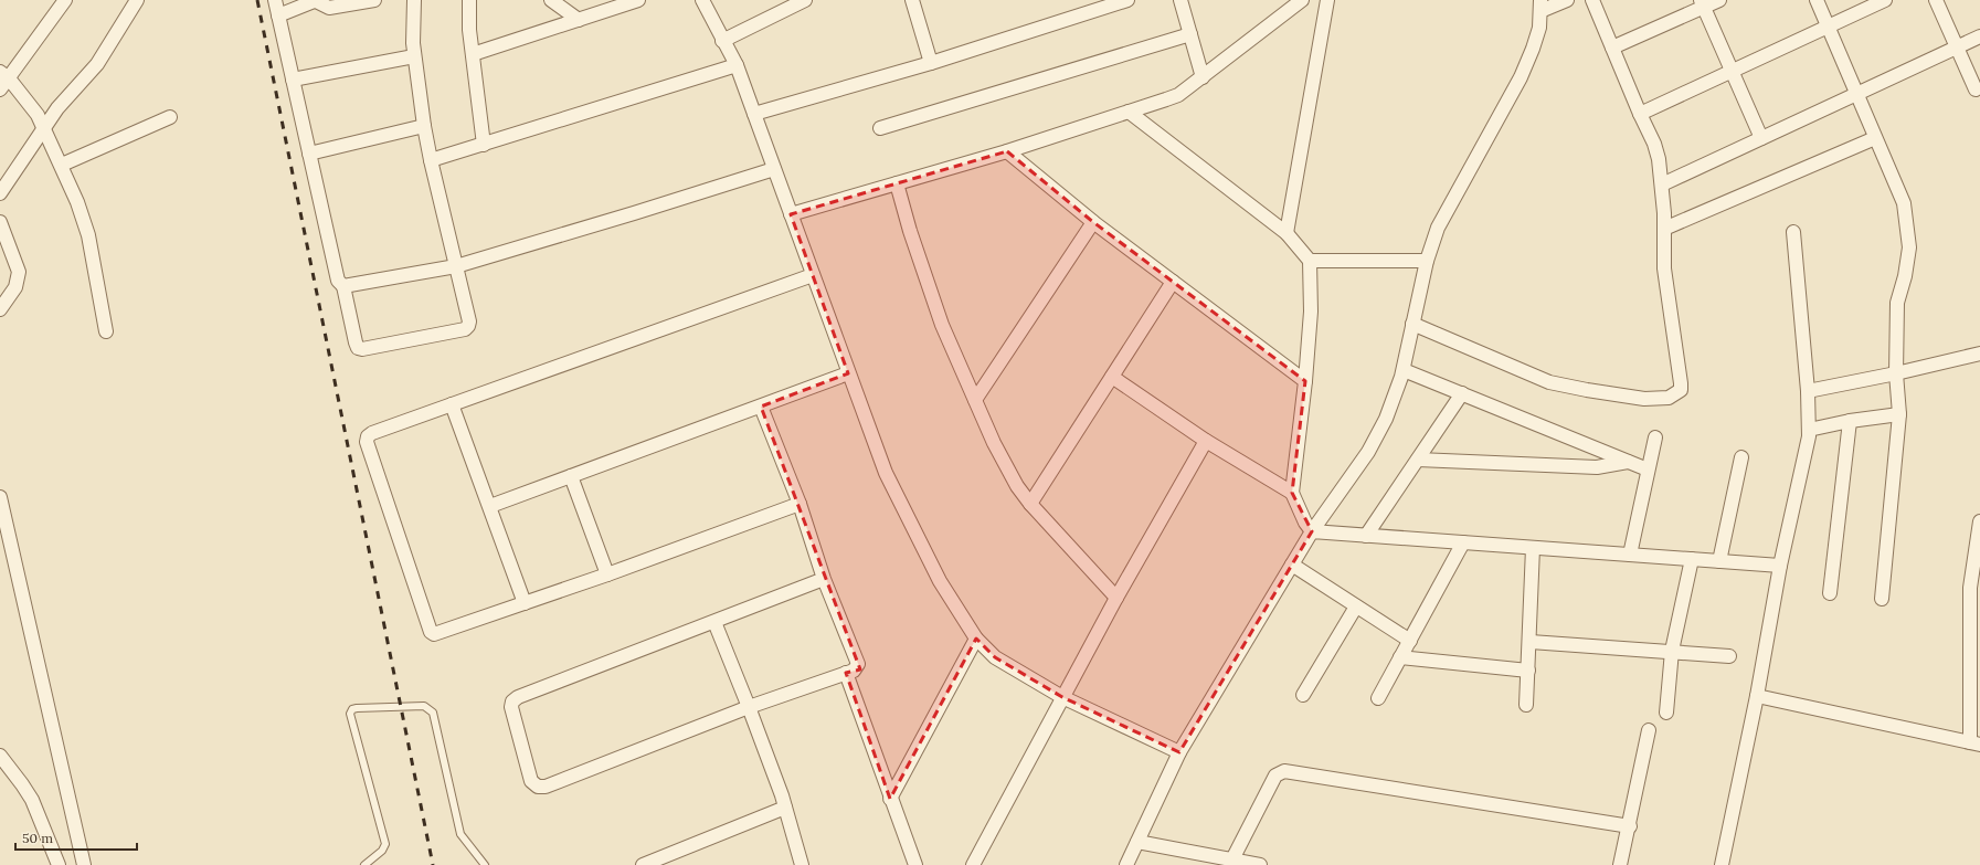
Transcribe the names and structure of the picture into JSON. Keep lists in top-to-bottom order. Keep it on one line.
{"scale_bar":"50 m"}
